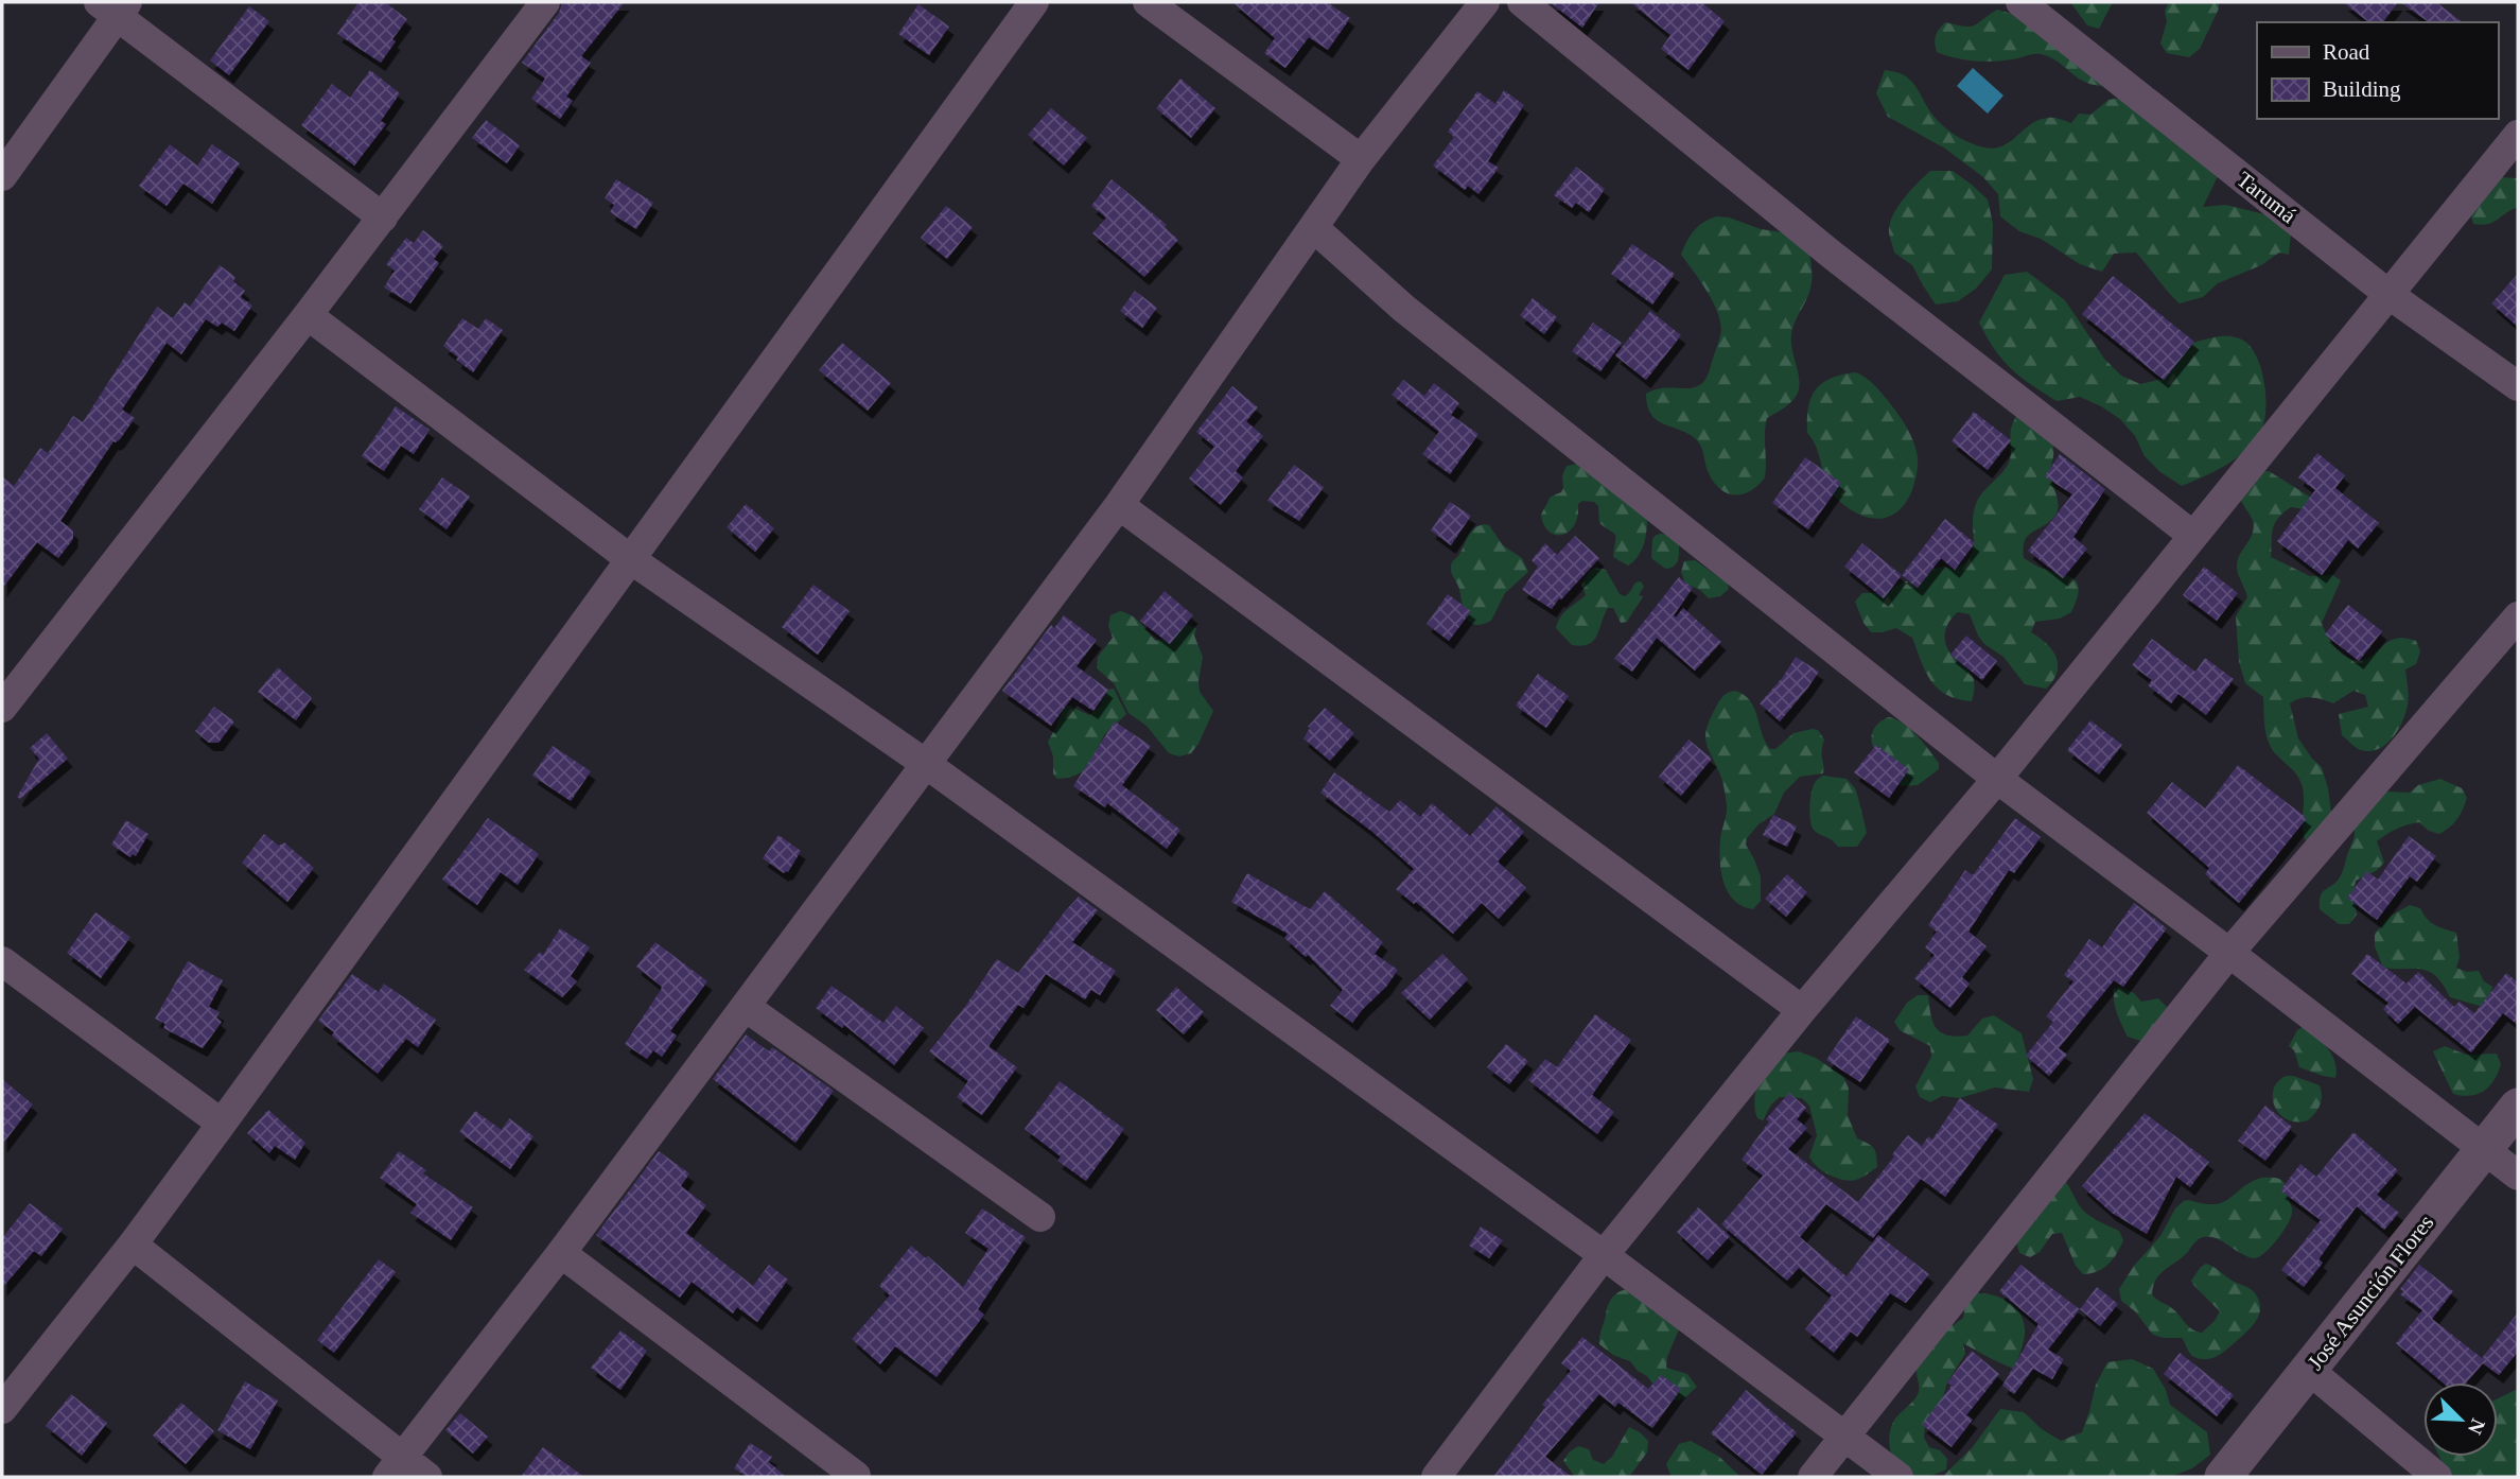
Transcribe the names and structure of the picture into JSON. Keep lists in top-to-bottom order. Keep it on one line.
{"streets":{"street":["Tarumá","José Asunción Flores"]},"legend":["Road","Building"],"north":"bottom right"}
